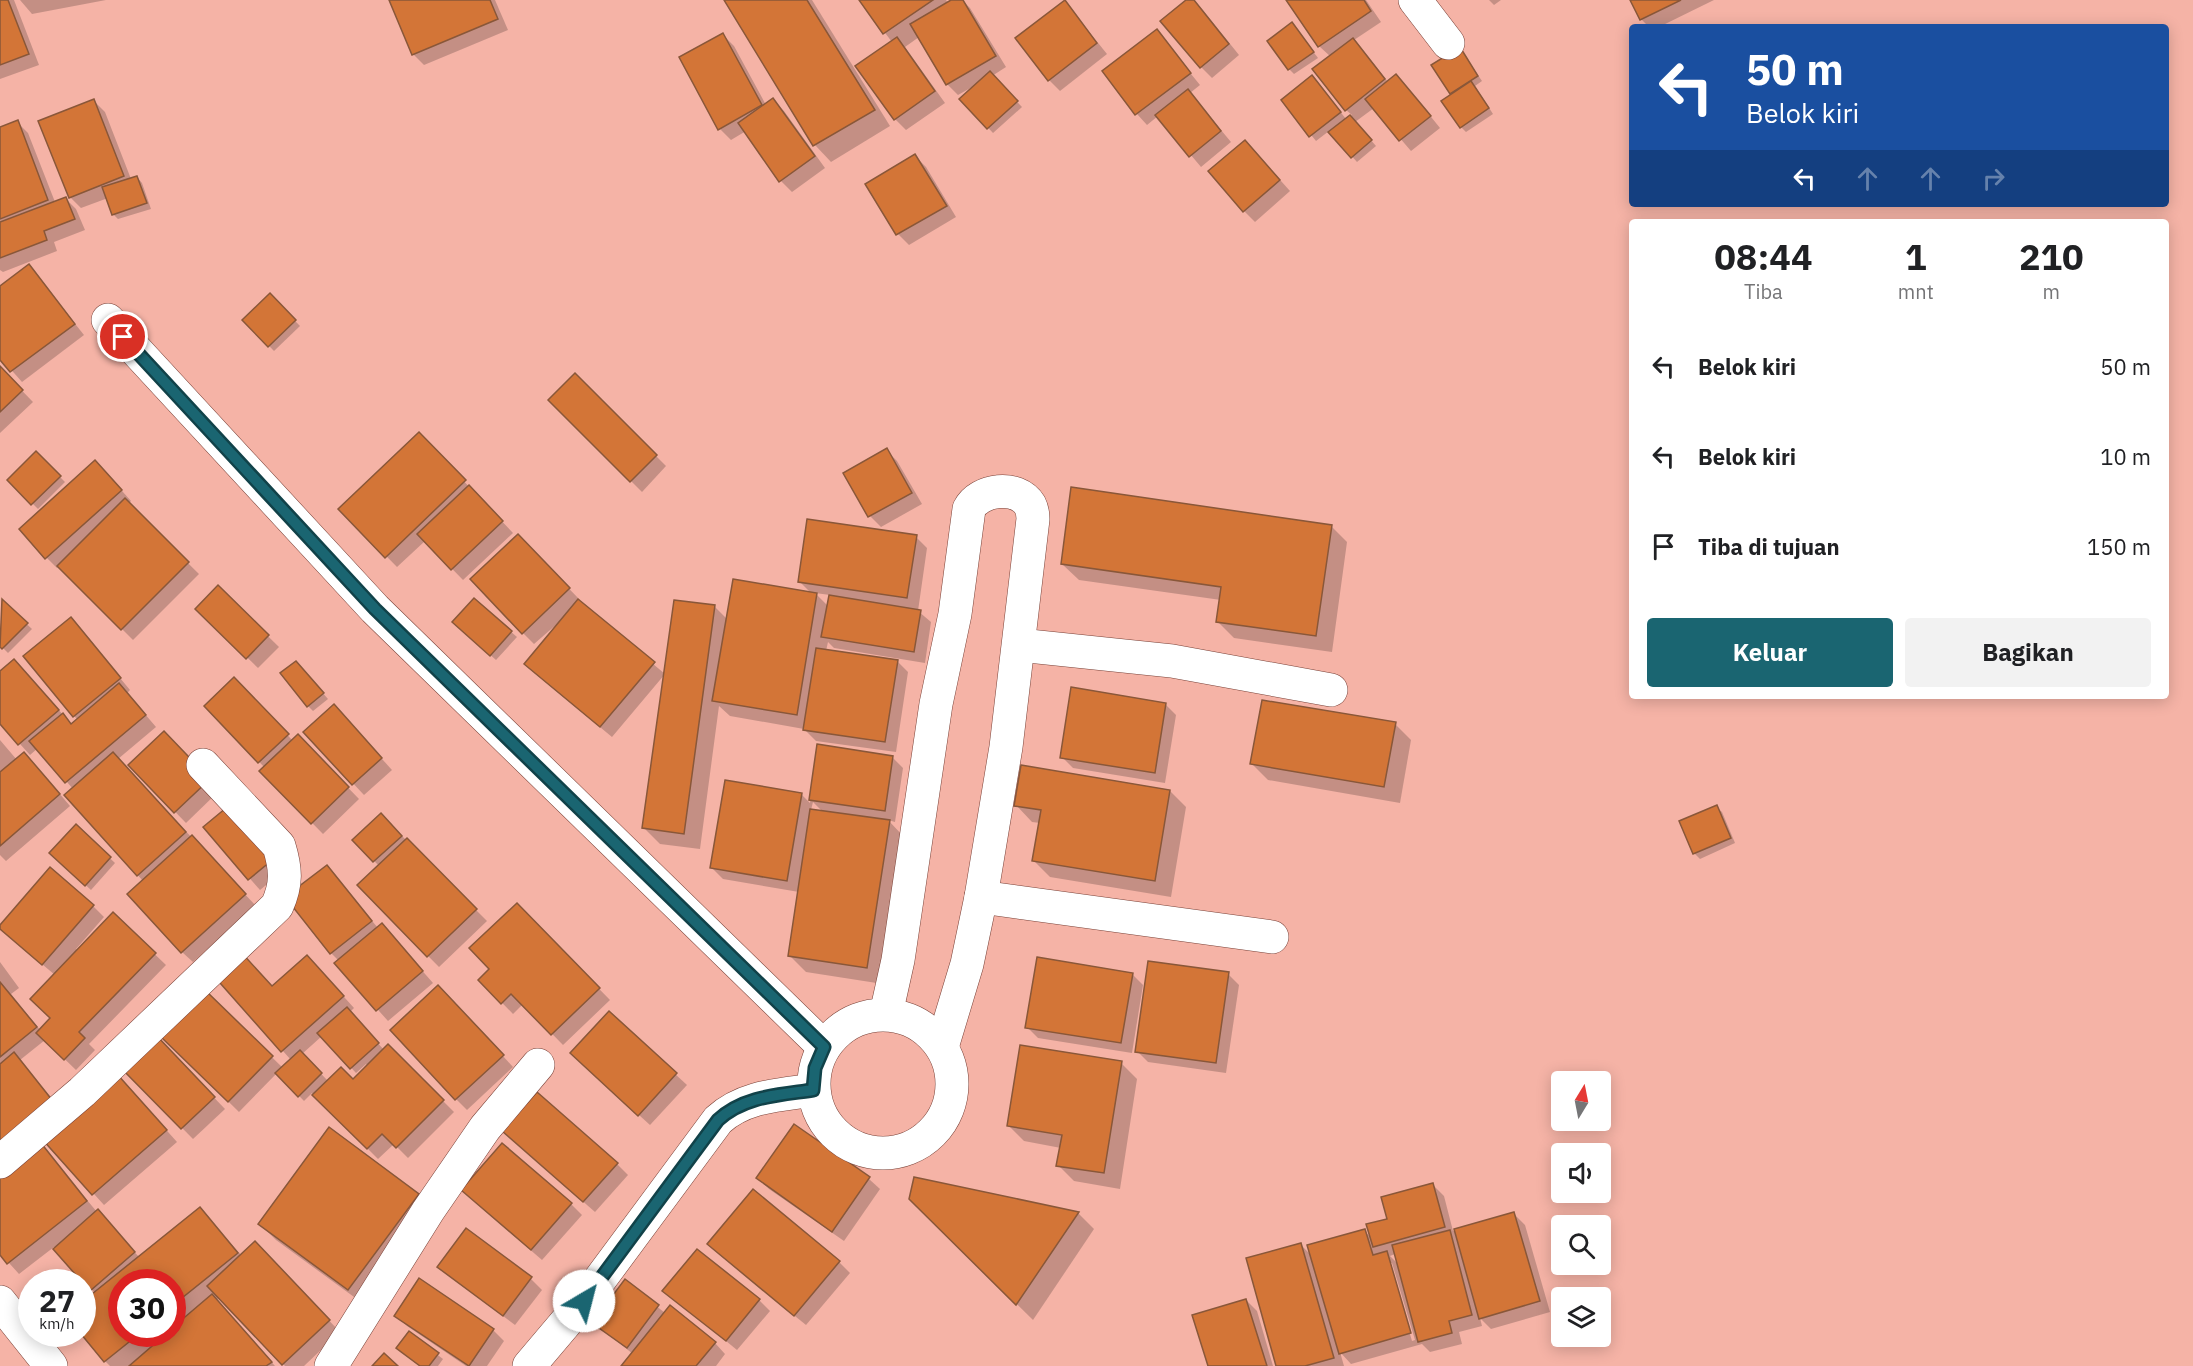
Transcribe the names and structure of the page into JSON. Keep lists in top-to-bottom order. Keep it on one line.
{"north":"top","page":{"turn":["50 m","Belok kiri"],"eta":["08:44","Tiba","1","mnt","210","m"],"list":[{"name":"Belok kiri","value":"50 m"},{"name":"Belok kiri","value":"10 m"},{"name":"Tiba di tujuan","value":"150 m"}],"buttons":["Keluar","Bagikan"],"speed":"27 km/h","limit":"30"}}
